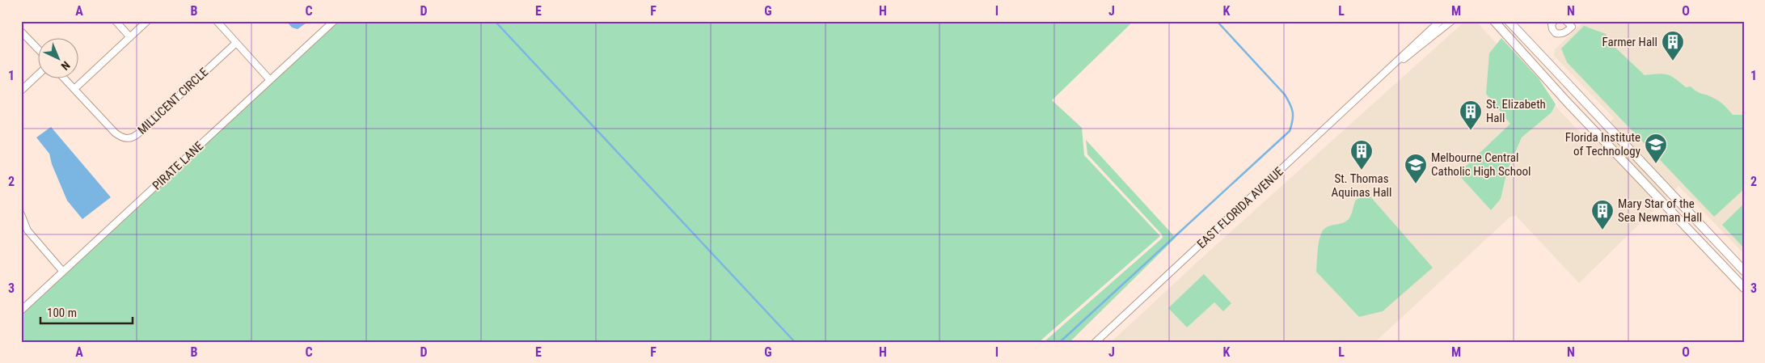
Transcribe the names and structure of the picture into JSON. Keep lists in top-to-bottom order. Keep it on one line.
{"streets":{"street":["MILLICENT CIRCLE","PIRATE LANE","EAST FLORIDA AVENUE"]},"places":{"building":["Farmer Hall","St. Elizabeth Hall","St. Thomas Aquinas Hall","Mary Star of the Sea Newman Hall"],"school or university":["Florida Institute of Technology","Melbourne Central Catholic High School"]},"scale_bar":"100 m","north":"bottom right","grid":{"columns":["A","B","C","D","E","F","G","H","I","J","K","L","M","N","O"],"rows":["1","2","3"]}}
